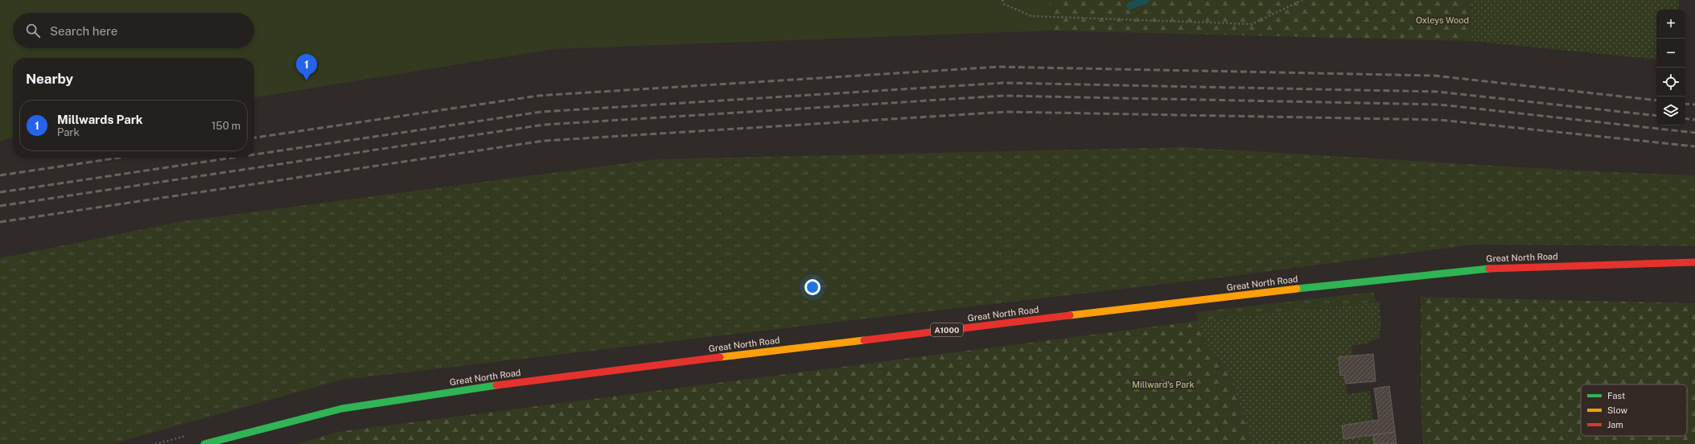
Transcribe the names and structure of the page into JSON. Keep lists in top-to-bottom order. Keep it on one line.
{"streets":{"main road":["Great North Road","A1000"]},"parks":["Oxleys Wood","Millward's Park"],"legend":["Fast","Slow","Jam"],"page":{"map_buttons":["+","−"],"search":"Search here","pins":"1","heading":"Nearby","list":[{"mark":"1","name":"Millwards Park","note":"Park","value":"150 m"}]}}
